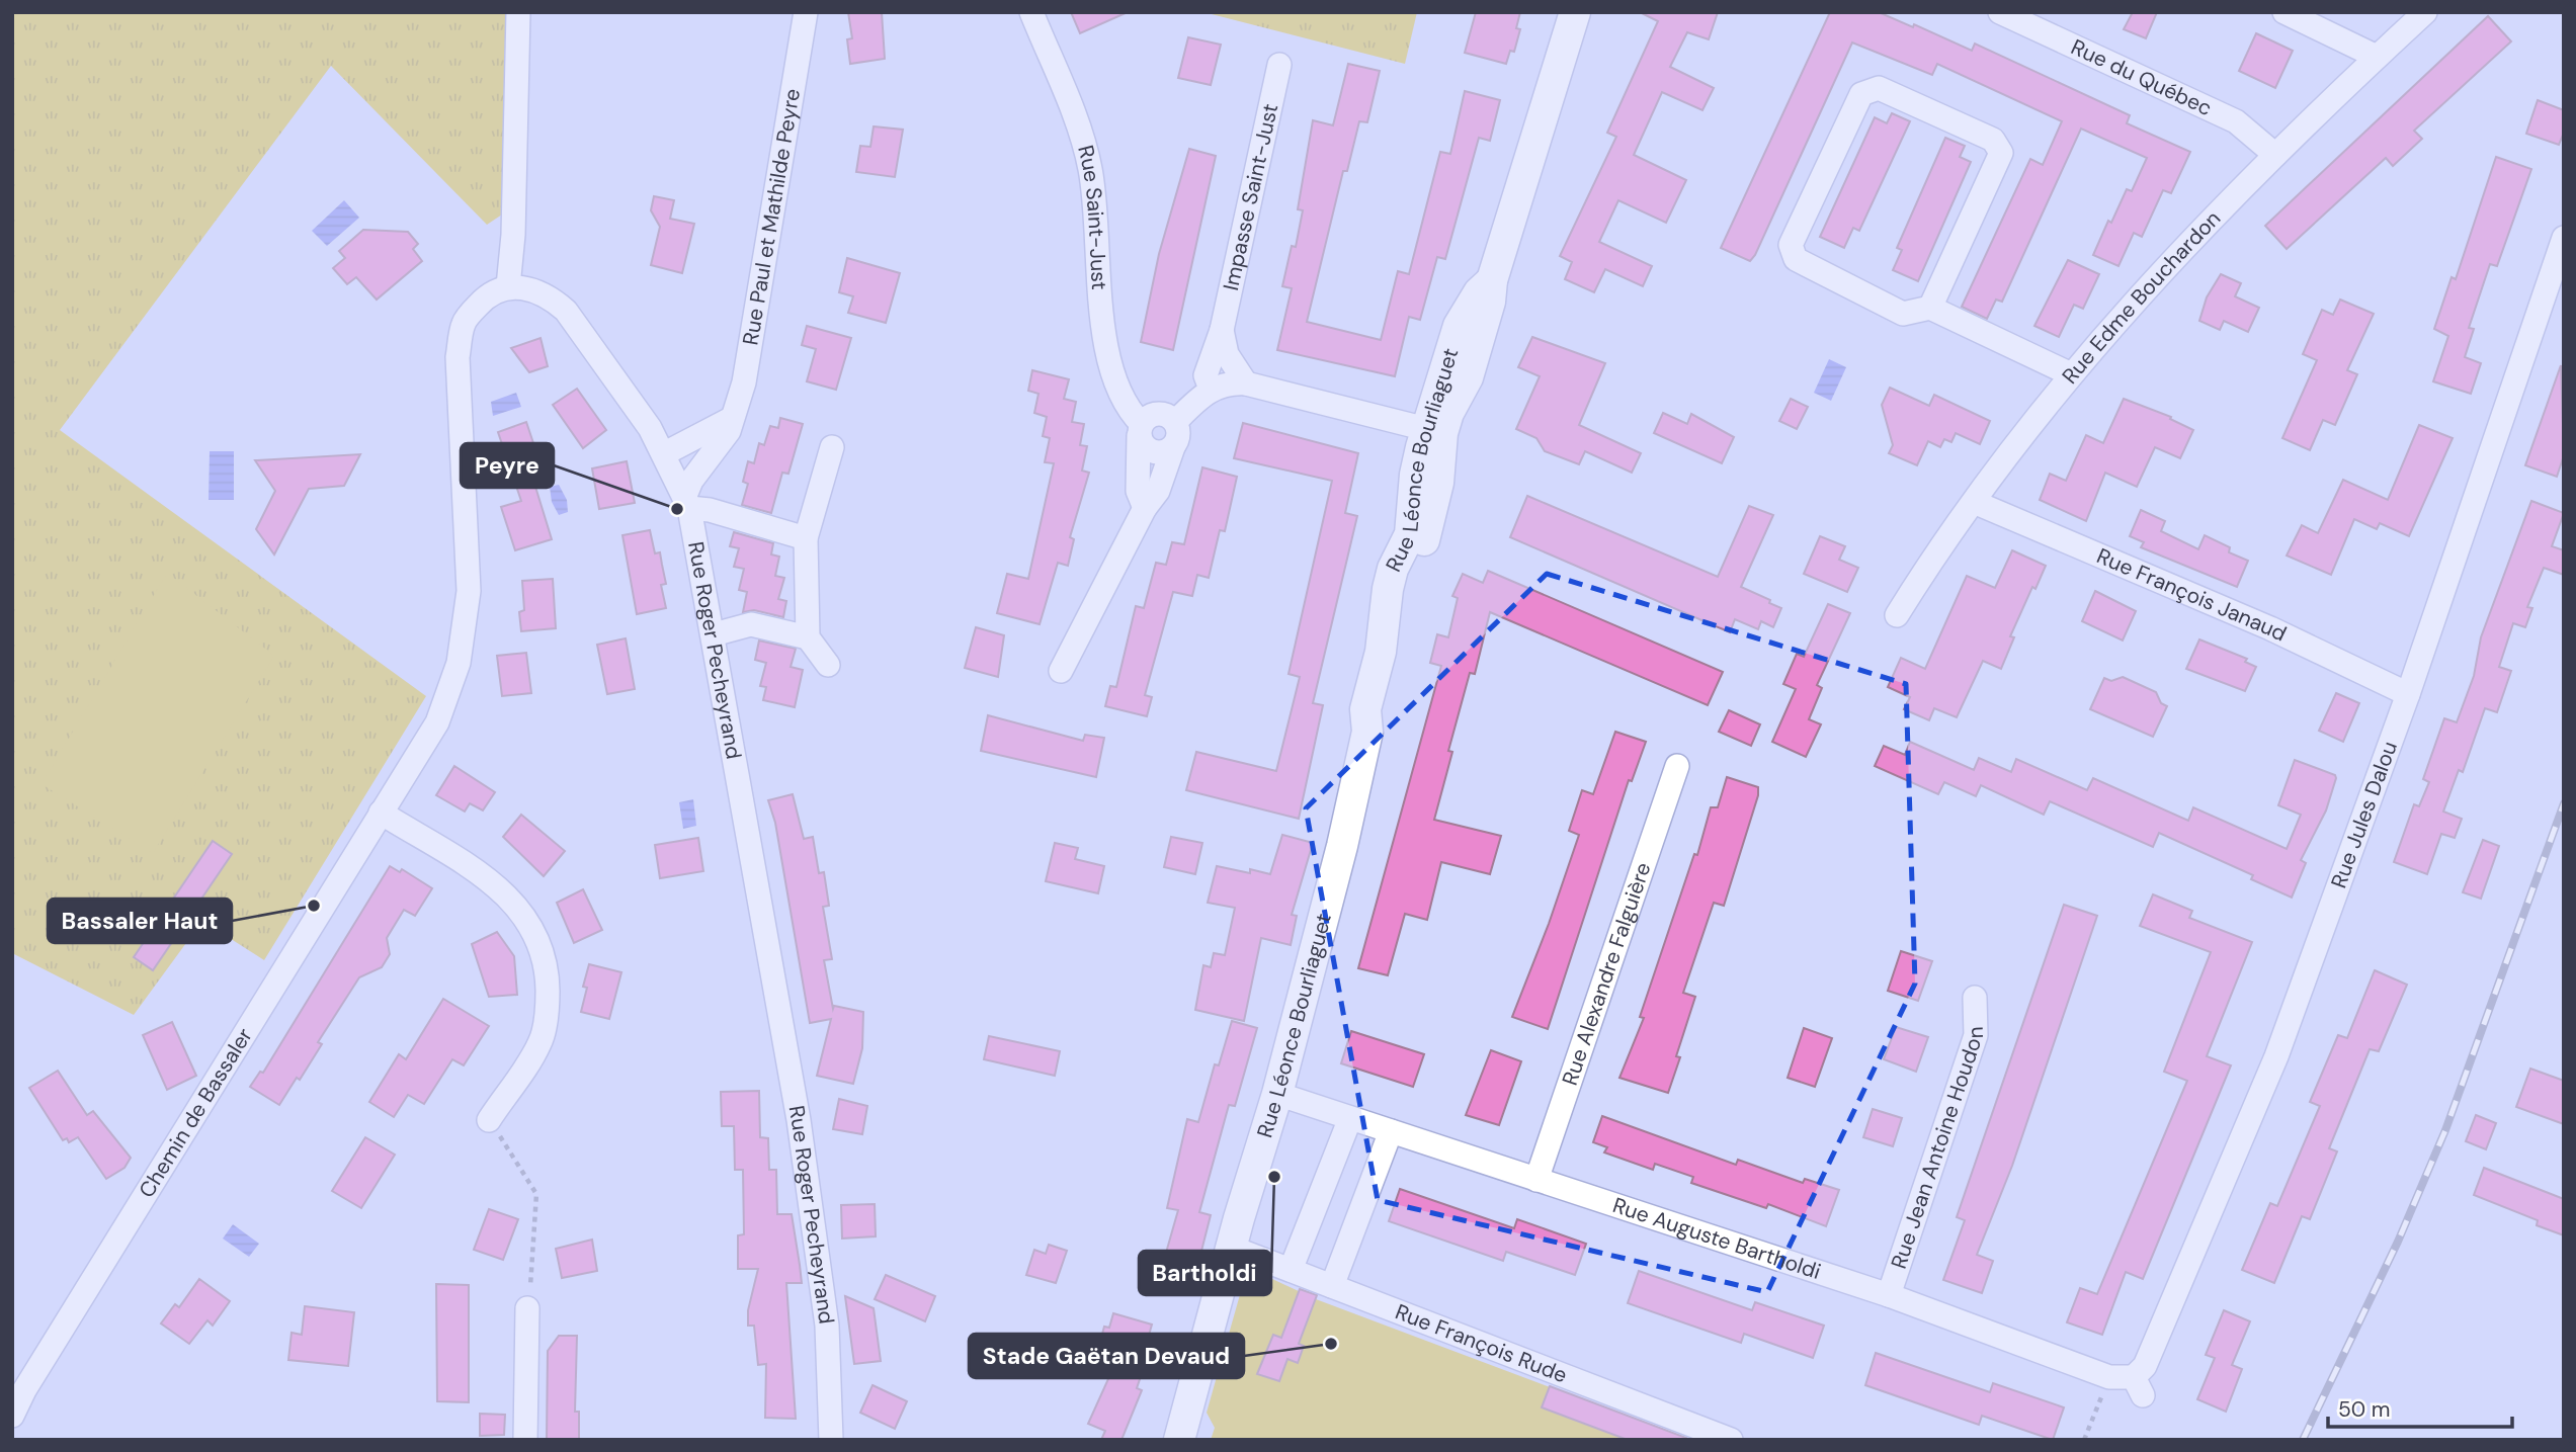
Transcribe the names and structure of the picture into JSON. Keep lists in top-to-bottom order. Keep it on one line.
{"streets":{"main road":["Rue Léonce Bourliaguet"],"street":["Rue du Québec","Impasse Saint-Just","Rue Paul et Mathilde Peyre","Rue Saint-Just","Rue Edme Bouchardon","Rue François Janaud","Rue Roger Pecheyrand","Rue Jules Dalou","Rue Alexandre Falguière","Chemin de Bassaler","Rue Jean Antoine Houdon","Rue Auguste Bartholdi","Rue François Rude"]},"crossings":[["Rue du Québec","Rue Edme Bouchardon"],["Rue Paul et Mathilde Peyre","Rue Roger Pecheyrand"],["Rue Edme Bouchardon","Rue François Janaud"],["Rue Léonce Bourliaguet","Rue Auguste Bartholdi"],["Rue Léonce Bourliaguet","Rue François Rude"],["Rue François Janaud","Rue Jules Dalou"],["Rue Jules Dalou","Rue Auguste Bartholdi"],["Rue Alexandre Falguière","Rue Auguste Bartholdi"],["Rue Jean Antoine Houdon","Rue Auguste Bartholdi"]],"places":["Peyre","Bassaler Haut","Bartholdi","Stade Gaëtan Devaud"],"scale_bar":"50 m"}
